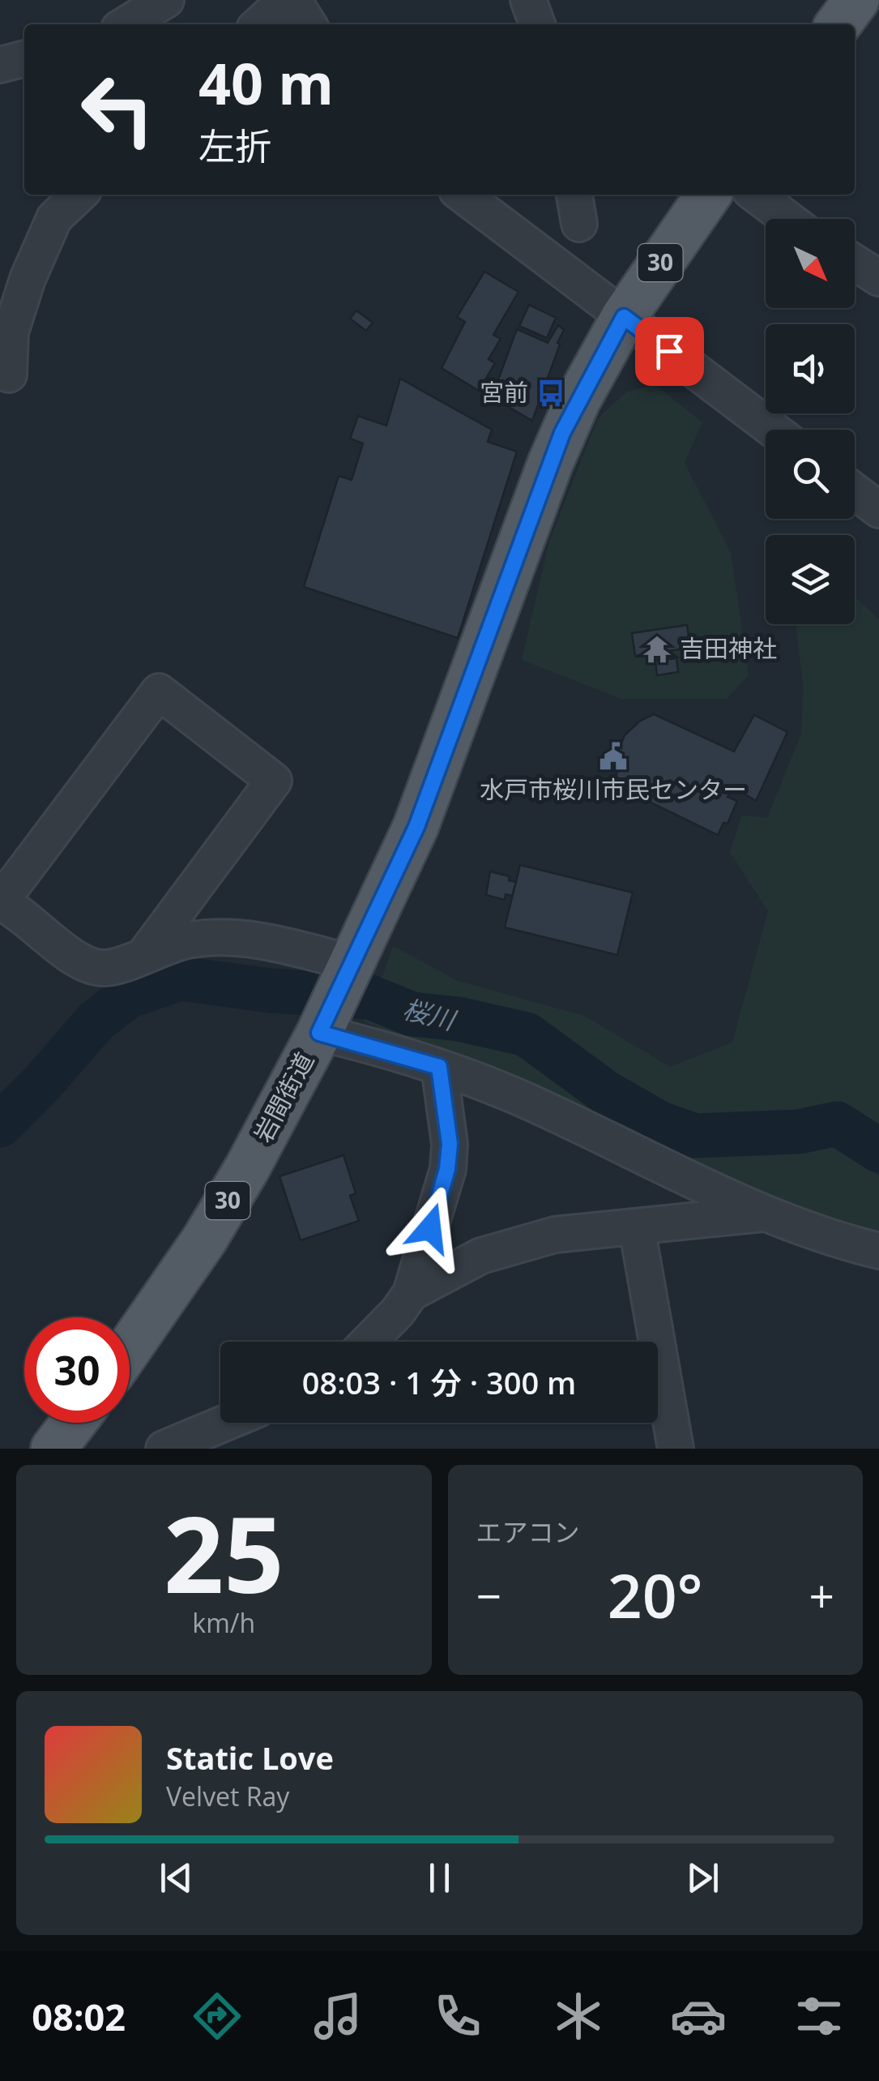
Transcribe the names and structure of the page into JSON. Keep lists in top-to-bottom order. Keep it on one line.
{"streets":{"main road":["30","岩間街道"]},"water":["桜川"],"places":{"bus stop":["宮前"],"temple":["吉田神社"],"public building":["水戸市桜川市民センター"]},"north":"bottom right","page":{"turn":["40 m","左折"],"limit":"30","trip":"08:03 · 1 分 · 300 m","tile":[["25","km/h"],"エアコン"],"heat":["−","20°","+"],"song":["Static Love","Velvet Ray"],"tabs":"08:02"}}
